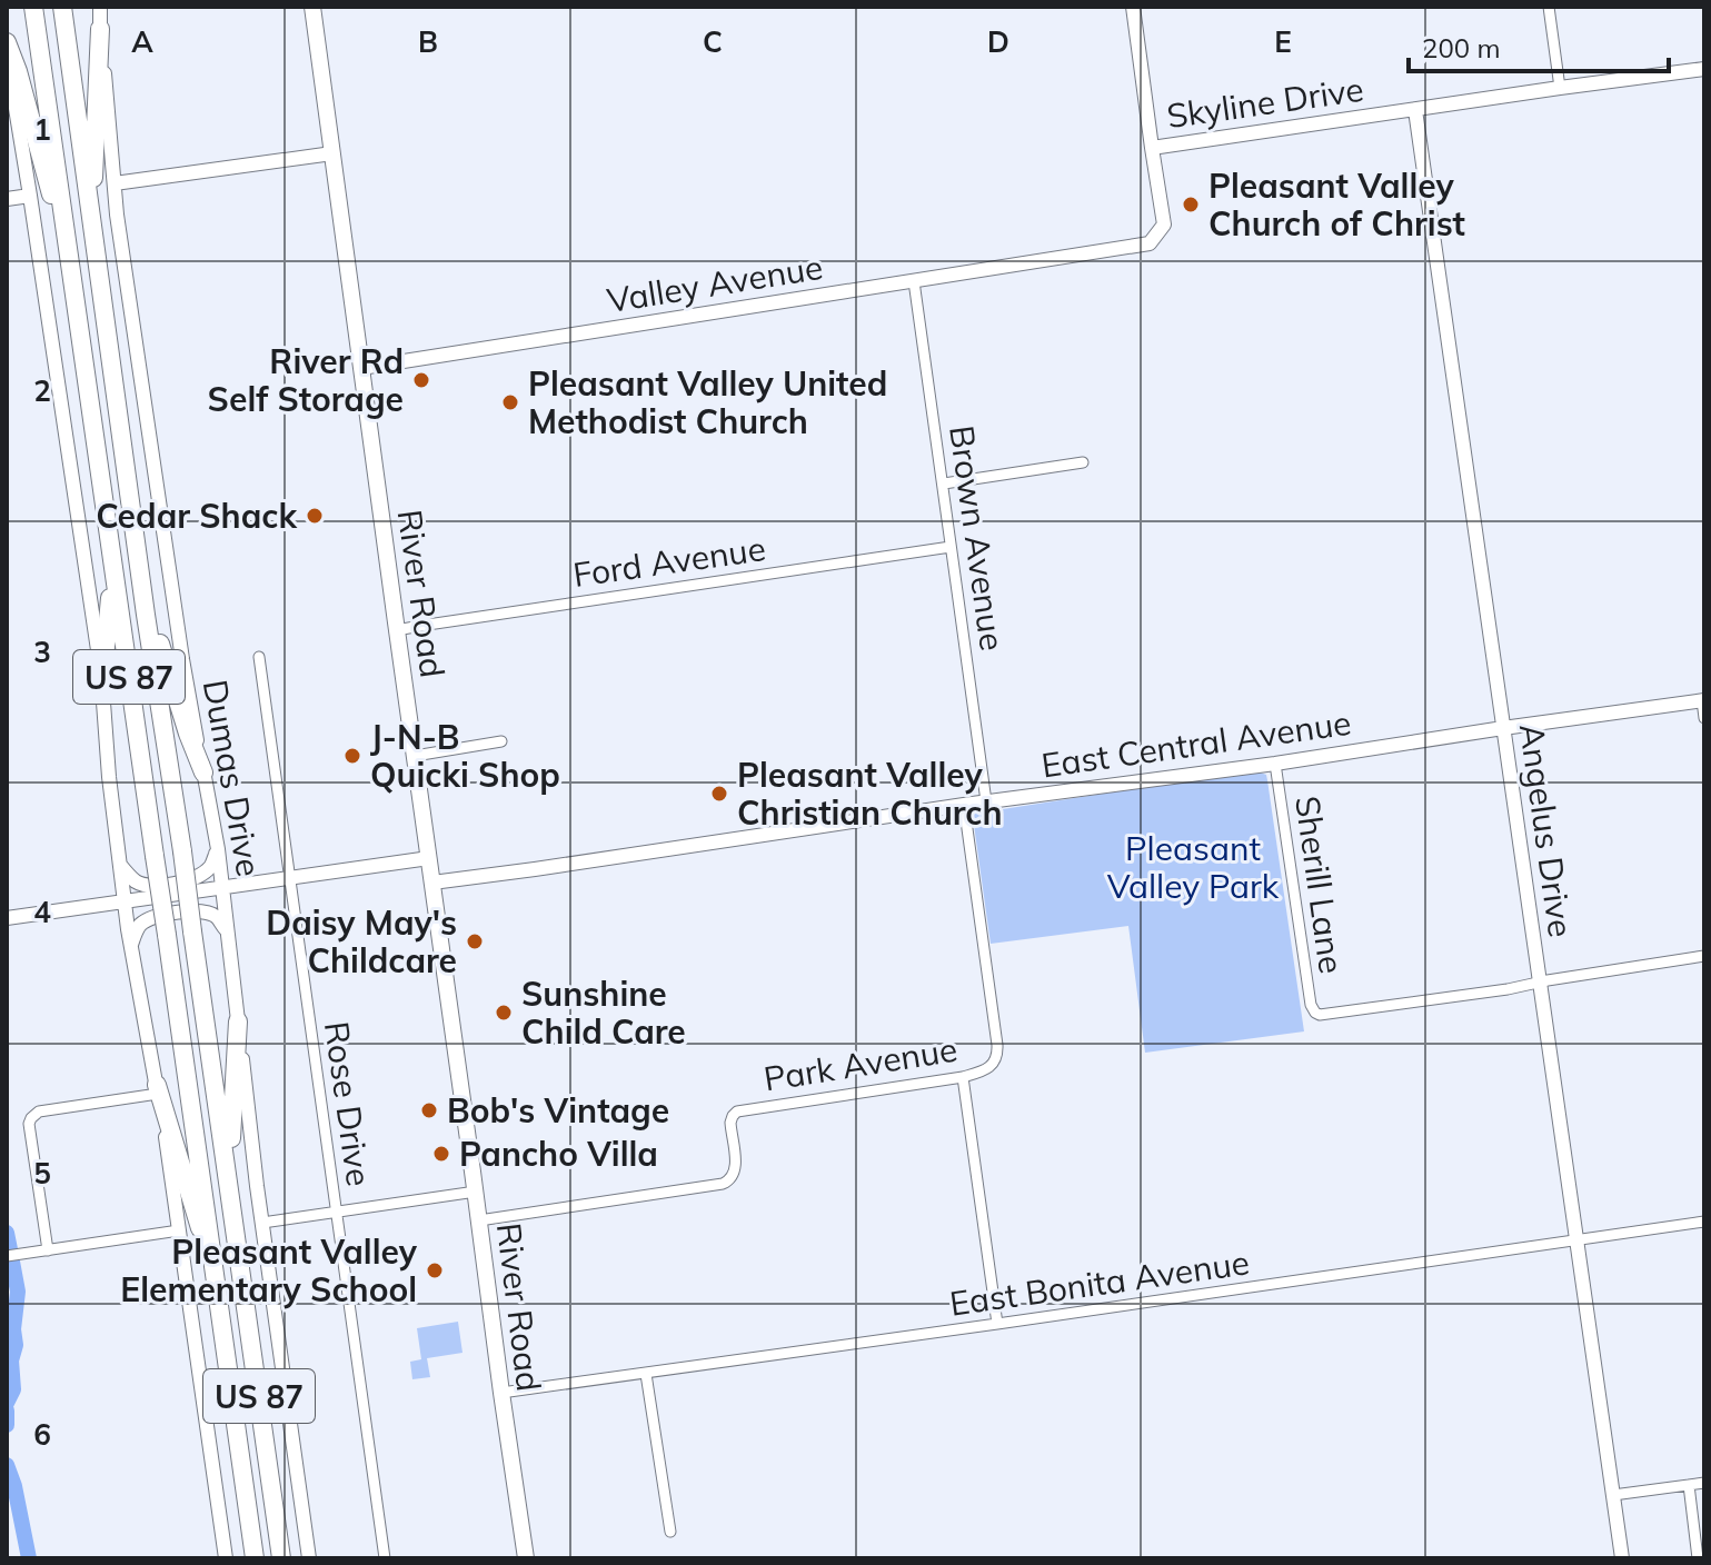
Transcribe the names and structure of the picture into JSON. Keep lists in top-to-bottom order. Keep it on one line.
{"streets":{"highway":["US 87"],"main road":["River Road"],"street":["Skyline Drive","Valley Avenue","Brown Avenue","Ford Avenue","East Central Avenue","Dumas Drive","Angelus Drive","Sherill Lane","Park Avenue","Rose Drive","East Bonita Avenue"]},"crossings":[["Skyline Drive","Valley Avenue"],["Skyline Drive","Angelus Drive"],["Valley Avenue","Brown Avenue"],["Valley Avenue","River Road"],["Brown Avenue","Ford Avenue"],["Brown Avenue","East Central Avenue"],["Ford Avenue","River Road"],["River Road","East Central Avenue"],["River Road","Park Avenue"],["River Road","East Bonita Avenue"],["East Central Avenue","Angelus Drive"],["East Central Avenue","Sherill Lane"],["East Central Avenue","Park Avenue"],["Angelus Drive","Sherill Lane"],["Angelus Drive","East Bonita Avenue"]],"parks":["Pleasant Valley Park"],"places":["Pleasant Valley Church of Christ","River Rd Self Storage","Pleasant Valley United Methodist Church","Cedar Shack","J-N-B Quicki Shop","Pleasant Valley Christian Church","Daisy May's Childcare","Sunshine Child Care","Bob's Vintage","Pancho Villa","Pleasant Valley Elementary School"],"scale_bar":"200 m","grid":{"columns":["A","B","C","D","E"],"rows":["1","2","3","4","5","6"]}}
